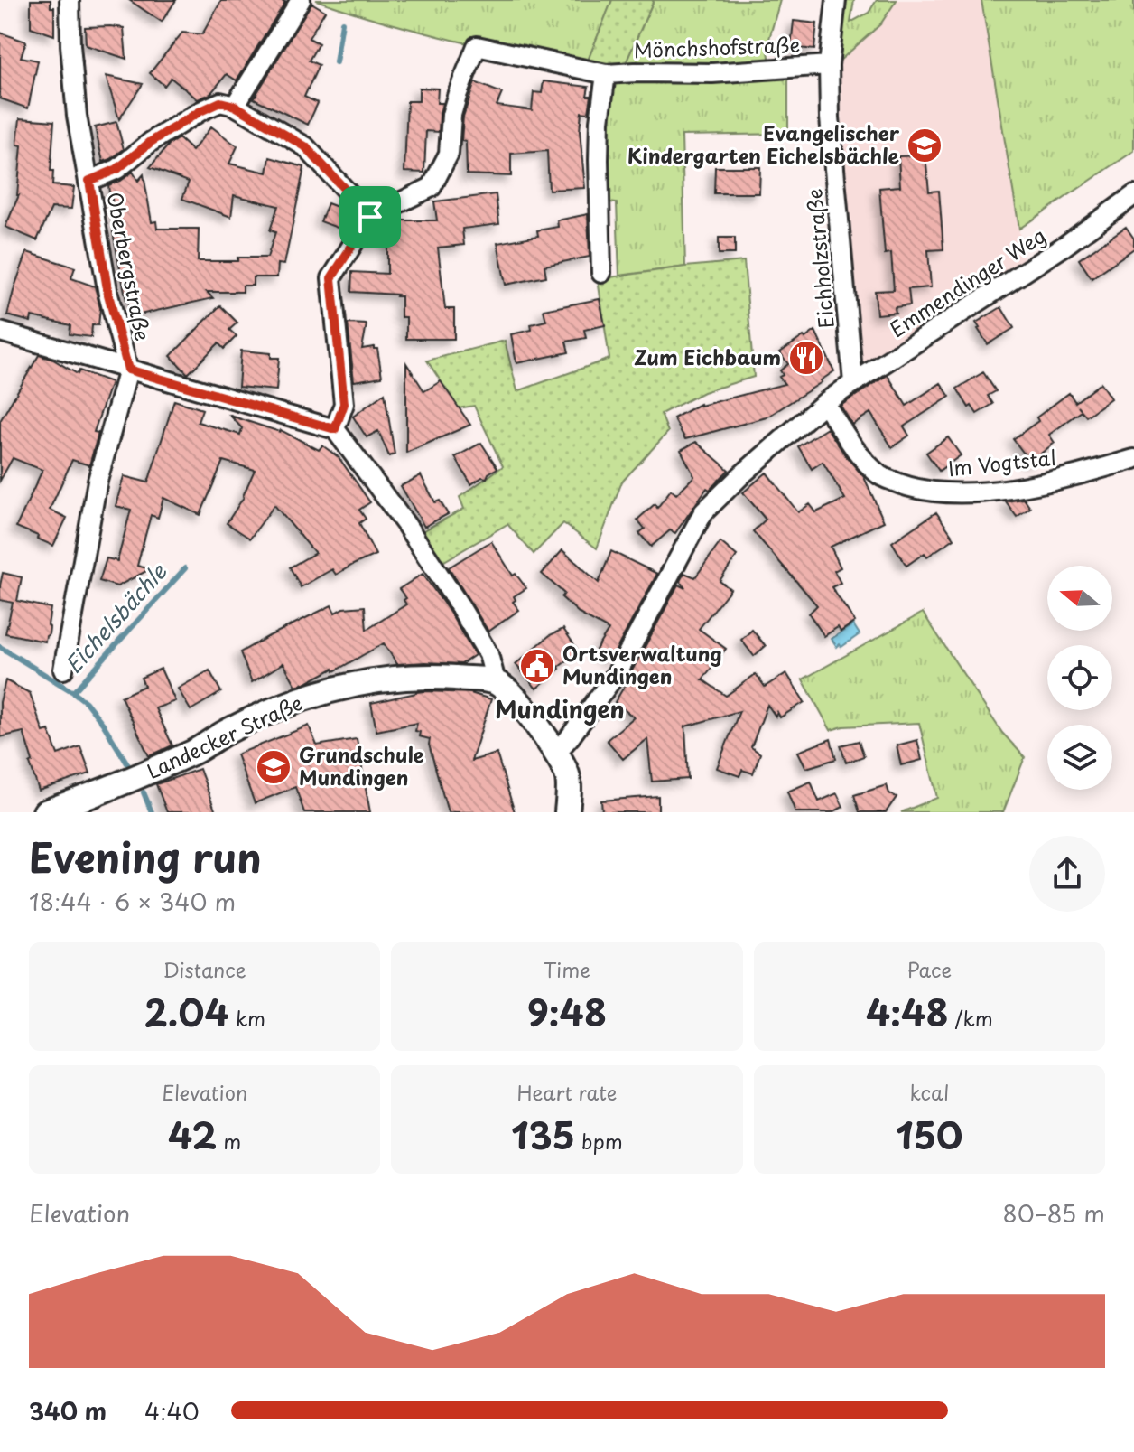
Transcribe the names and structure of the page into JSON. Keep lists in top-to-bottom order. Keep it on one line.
{"streets":{"street":["Mönchshofstraße","Eichholzstraße","Oberbergstraße","Emmendinger Weg","Im Vogtstal","Landecker Straße"]},"crossings":[["Mönchshofstraße","Eichholzstraße"],["Eichholzstraße","Emmendinger Weg"],["Emmendinger Weg","Im Vogtstal"]],"districts":["Mundingen"],"water":["Eichelsbächle"],"places":{"school or university":["Evangelischer Kindergarten Eichelsbächle","Grundschule Mundingen"],"restaurant":["Zum Eichbaum"],"public building":["Ortsverwaltung Mundingen"]},"north":"left","page":{"heading":["Evening run","18:44 · 6 × 340 m"],"stats":[["Distance","2.04 km"],["Time","9:48"],["Pace","4:48 /km"],["Elevation","42 m"],["Heart rate","135 bpm"],["kcal","150"]],"chart":["Elevation","80–85 m"],"list":[{"name":"340 m","note":"4:40"}]}}
